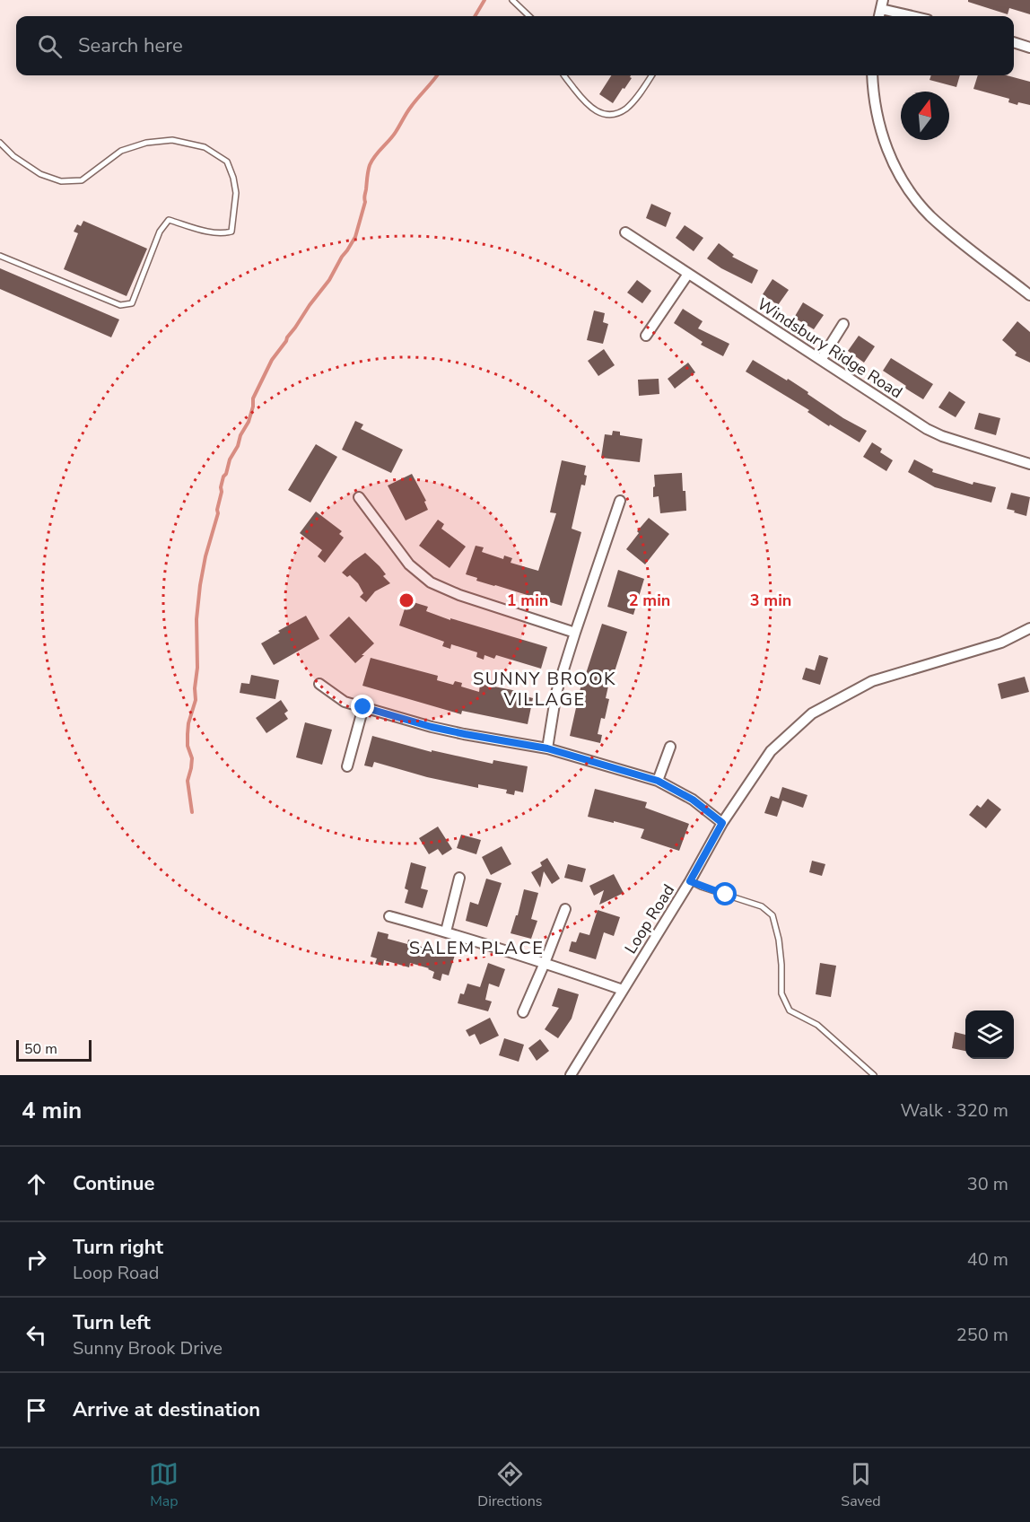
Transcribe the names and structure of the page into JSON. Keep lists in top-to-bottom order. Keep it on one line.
{"streets":{"street":["Windsbury Ridge Road","Loop Road"]},"districts":["SUNNY BROOK VILLAGE","SALEM PLACE"],"scale_bar":"50 m","north":"top","page":{"search":"Search here","scale":"50 m","heading":["4 min","Walk · 320 m"],"list":[["Continue","30 m"],["Turn right","Loop Road","40 m"],["Turn left","Sunny Brook Drive","250 m"],"Arrive at destination"],"nav":["Map","Directions","Saved"]},"rings":["1 min","2 min","3 min"]}
